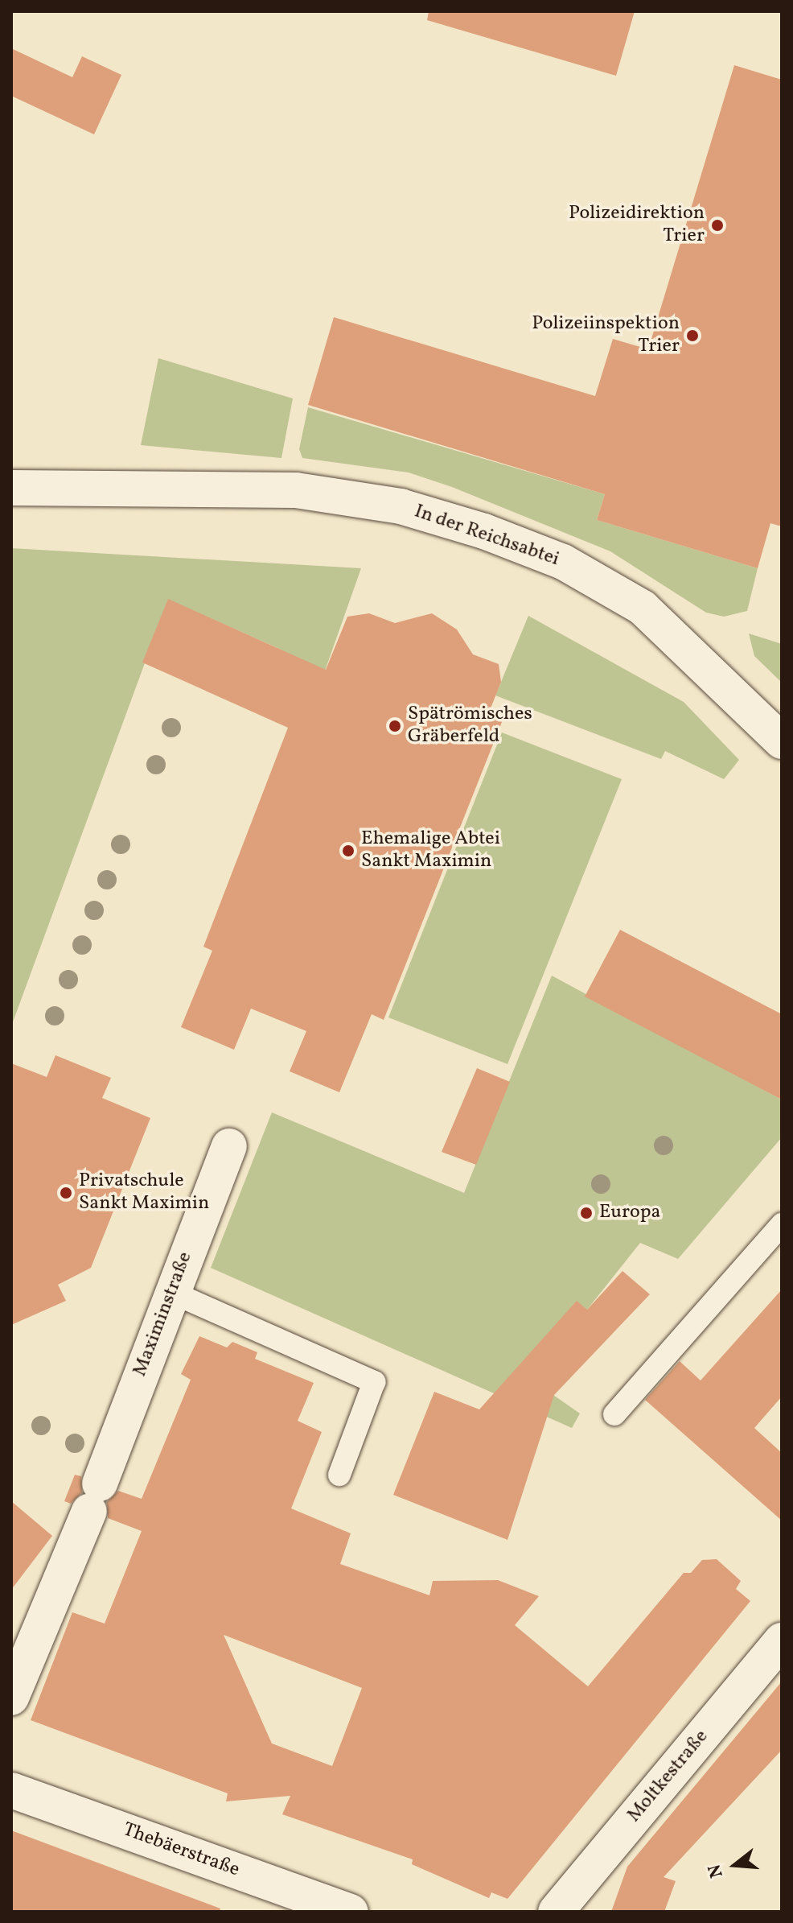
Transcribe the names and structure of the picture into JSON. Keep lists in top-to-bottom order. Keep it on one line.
{"streets":{"street":["In der Reichsabtei","Maximinstraße","Moltkestraße","Thebäerstraße"]},"places":["Polizeidirektion Trier","Polizeiinspektion Trier","Spätrömisches Gräberfeld","Ehemalige Abtei Sankt Maximin","Privatschule Sankt Maximin","Europa"],"north":"left"}
